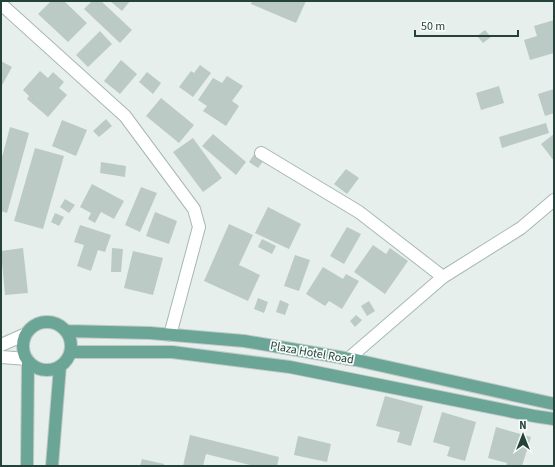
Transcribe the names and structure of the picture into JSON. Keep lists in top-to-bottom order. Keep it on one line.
{"streets":{"main road":["Plaza Hotel Road"]},"scale_bar":"50 m","north":"top"}
